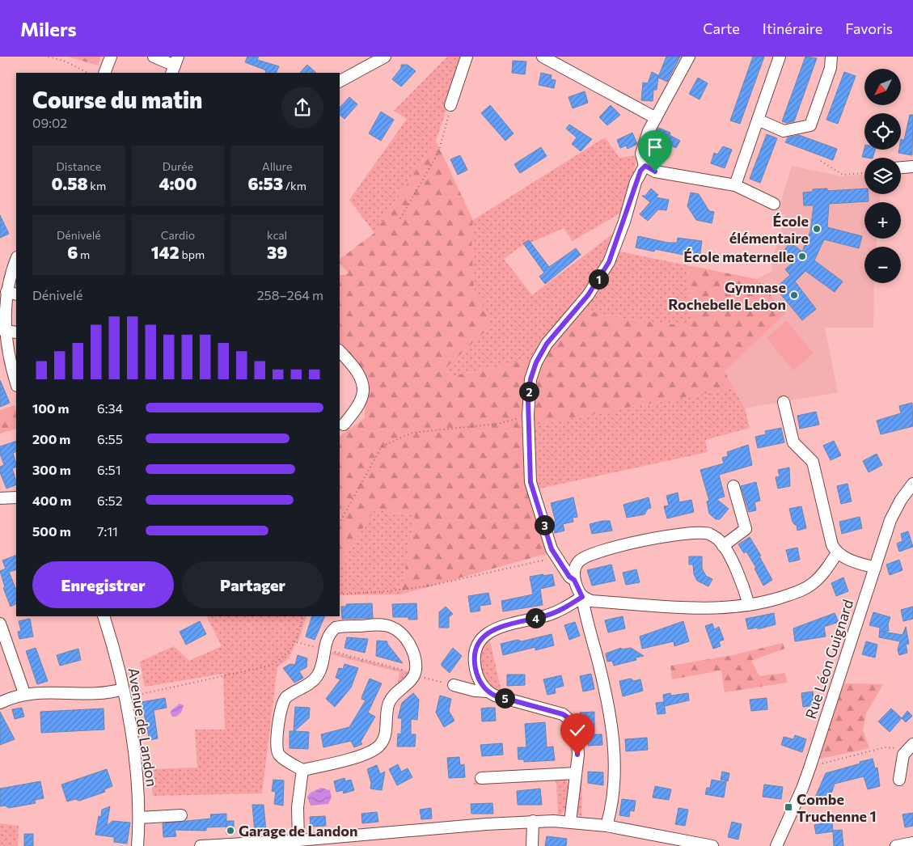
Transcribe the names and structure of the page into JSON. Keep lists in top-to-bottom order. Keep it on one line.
{"streets":{"street":["Rue Léon Guignard","Avenue de Landon"]},"places":{"other":["École élémentaire","École maternelle","Gymnase Rochebelle Lebon","Garage de Landon"],"transit":["Combe Truchenne 1"]},"north":"bottom left","page":{"header":"Milers","nav":["Carte","Itinéraire","Favoris"],"map_buttons":["+","−"],"heading":["Course du matin","09:02"],"stats":[["Distance","0.58 km"],["Durée","4:00"],["Allure","6:53 /km"],["Dénivelé","6 m"],["Cardio","142 bpm"],["kcal","39"]],"pins":["1","2","3","4","5"],"chart":["Dénivelé","258–264 m"],"list":[{"name":"100 m","note":"6:34"},{"name":"200 m","note":"6:55"},{"name":"300 m","note":"6:51"},{"name":"400 m","note":"6:52"},{"name":"500 m","note":"7:11"}],"buttons":["Enregistrer","Partager"]}}
